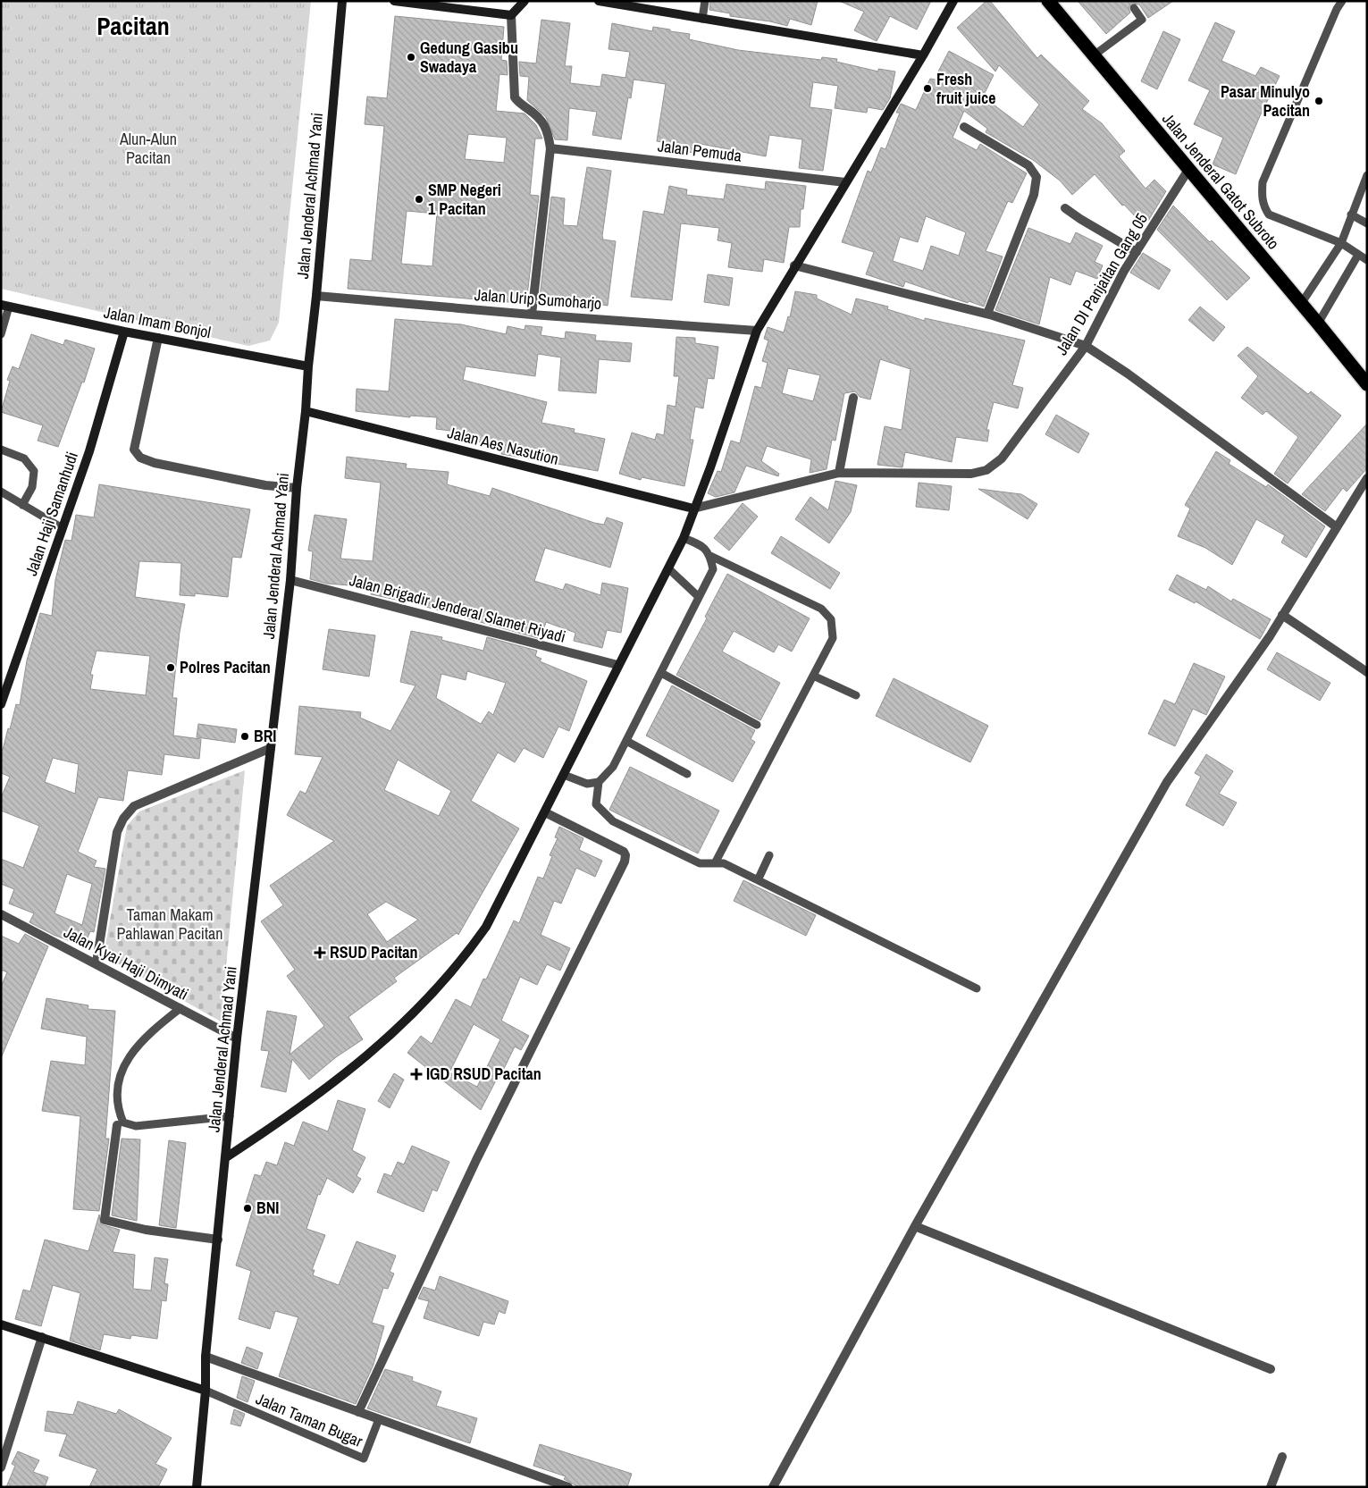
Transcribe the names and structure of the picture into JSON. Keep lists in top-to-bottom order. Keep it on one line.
{"streets":{"highway":["Jalan Jenderal Gatot Subroto"],"street":["Jalan Pemuda","Jalan Jenderal Achmad Yani","Jalan DI Panjaitan Gang 05","Jalan Urip Sumoharjo","Jalan Imam Bonjol","Jalan Aes Nasution","Jalan Haji Samanhudi","Jalan Brigadir Jenderal Slamet Riyadi","Jalan Kyai Haji Dimyati"],"lane":["Jalan Taman Bugar"]},"crossings":[["Jalan Jenderal Gatot Subroto","Jalan DI Panjaitan Gang 05"],["Jalan Jenderal Achmad Yani","Jalan Urip Sumoharjo"],["Jalan Jenderal Achmad Yani","Jalan Imam Bonjol"],["Jalan Jenderal Achmad Yani","Jalan Aes Nasution"],["Jalan Jenderal Achmad Yani","Jalan Brigadir Jenderal Slamet Riyadi"],["Jalan Jenderal Achmad Yani","Jalan Kyai Haji Dimyati"],["Jalan Jenderal Achmad Yani","Jalan Taman Bugar"],["Jalan DI Panjaitan Gang 05","Jalan Aes Nasution"],["Jalan Imam Bonjol","Jalan Haji Samanhudi"]],"districts":["Pacitan"],"parks":["Alun-Alun Pacitan","Taman Makam Pahlawan Pacitan"],"places":{"other":["Gedung Gasibu Swadaya","Fresh fruit juice","Pasar Minulyo Pacitan","SMP Negeri 1 Pacitan","Polres Pacitan","BRI","BNI"],"health":["RSUD Pacitan","IGD RSUD Pacitan"]}}
